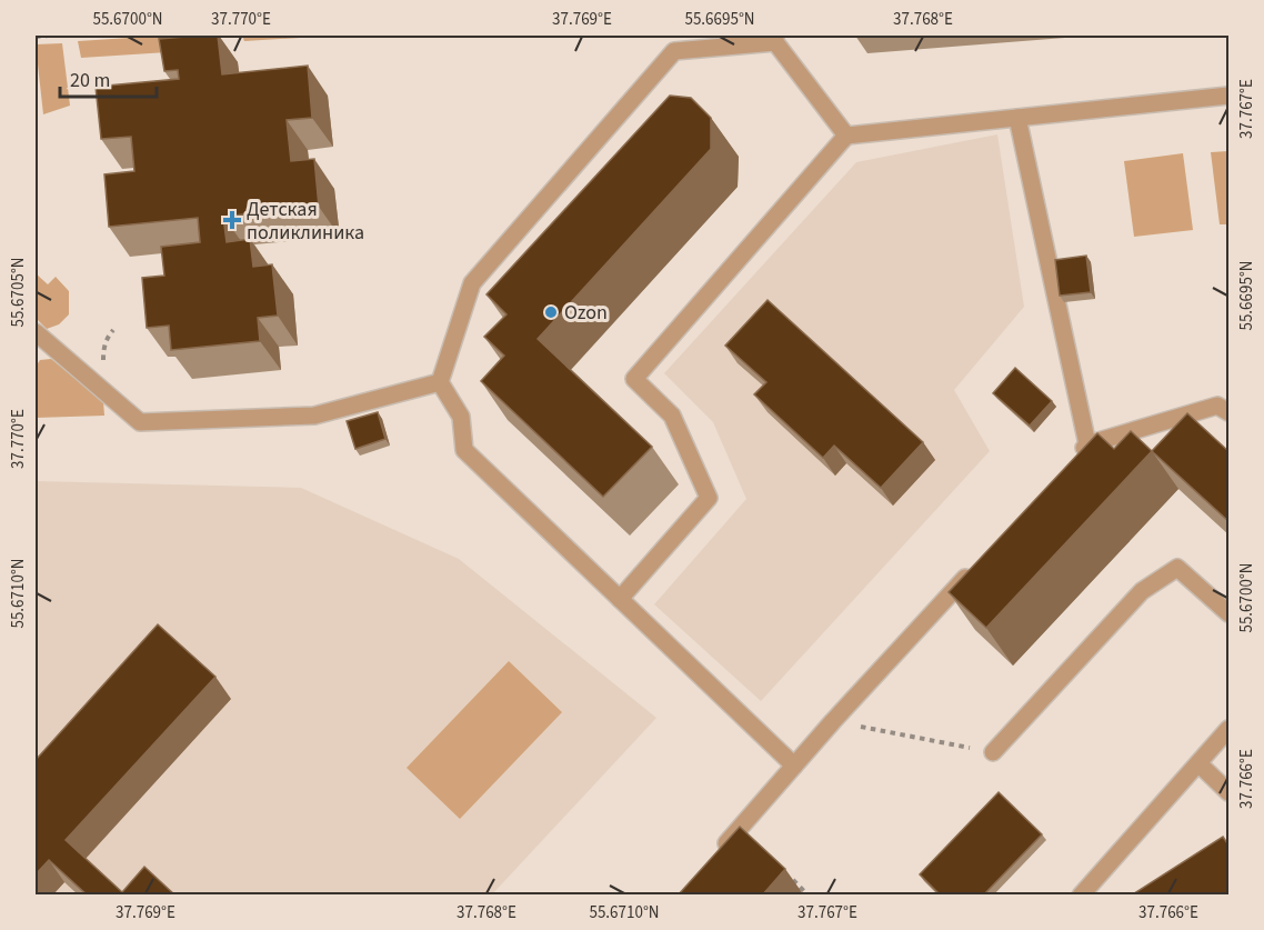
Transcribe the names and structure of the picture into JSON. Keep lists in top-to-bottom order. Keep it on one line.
{"places":{"health":["Детская поликлиника"],"other":["Ozon"]},"scale_bar":"20 m","coordinates":["55.6700°N","37.770°E","37.769°E","55.6695°N","37.768°E","37.767°E","55.6705°N","55.6710°N","37.766°E"]}
